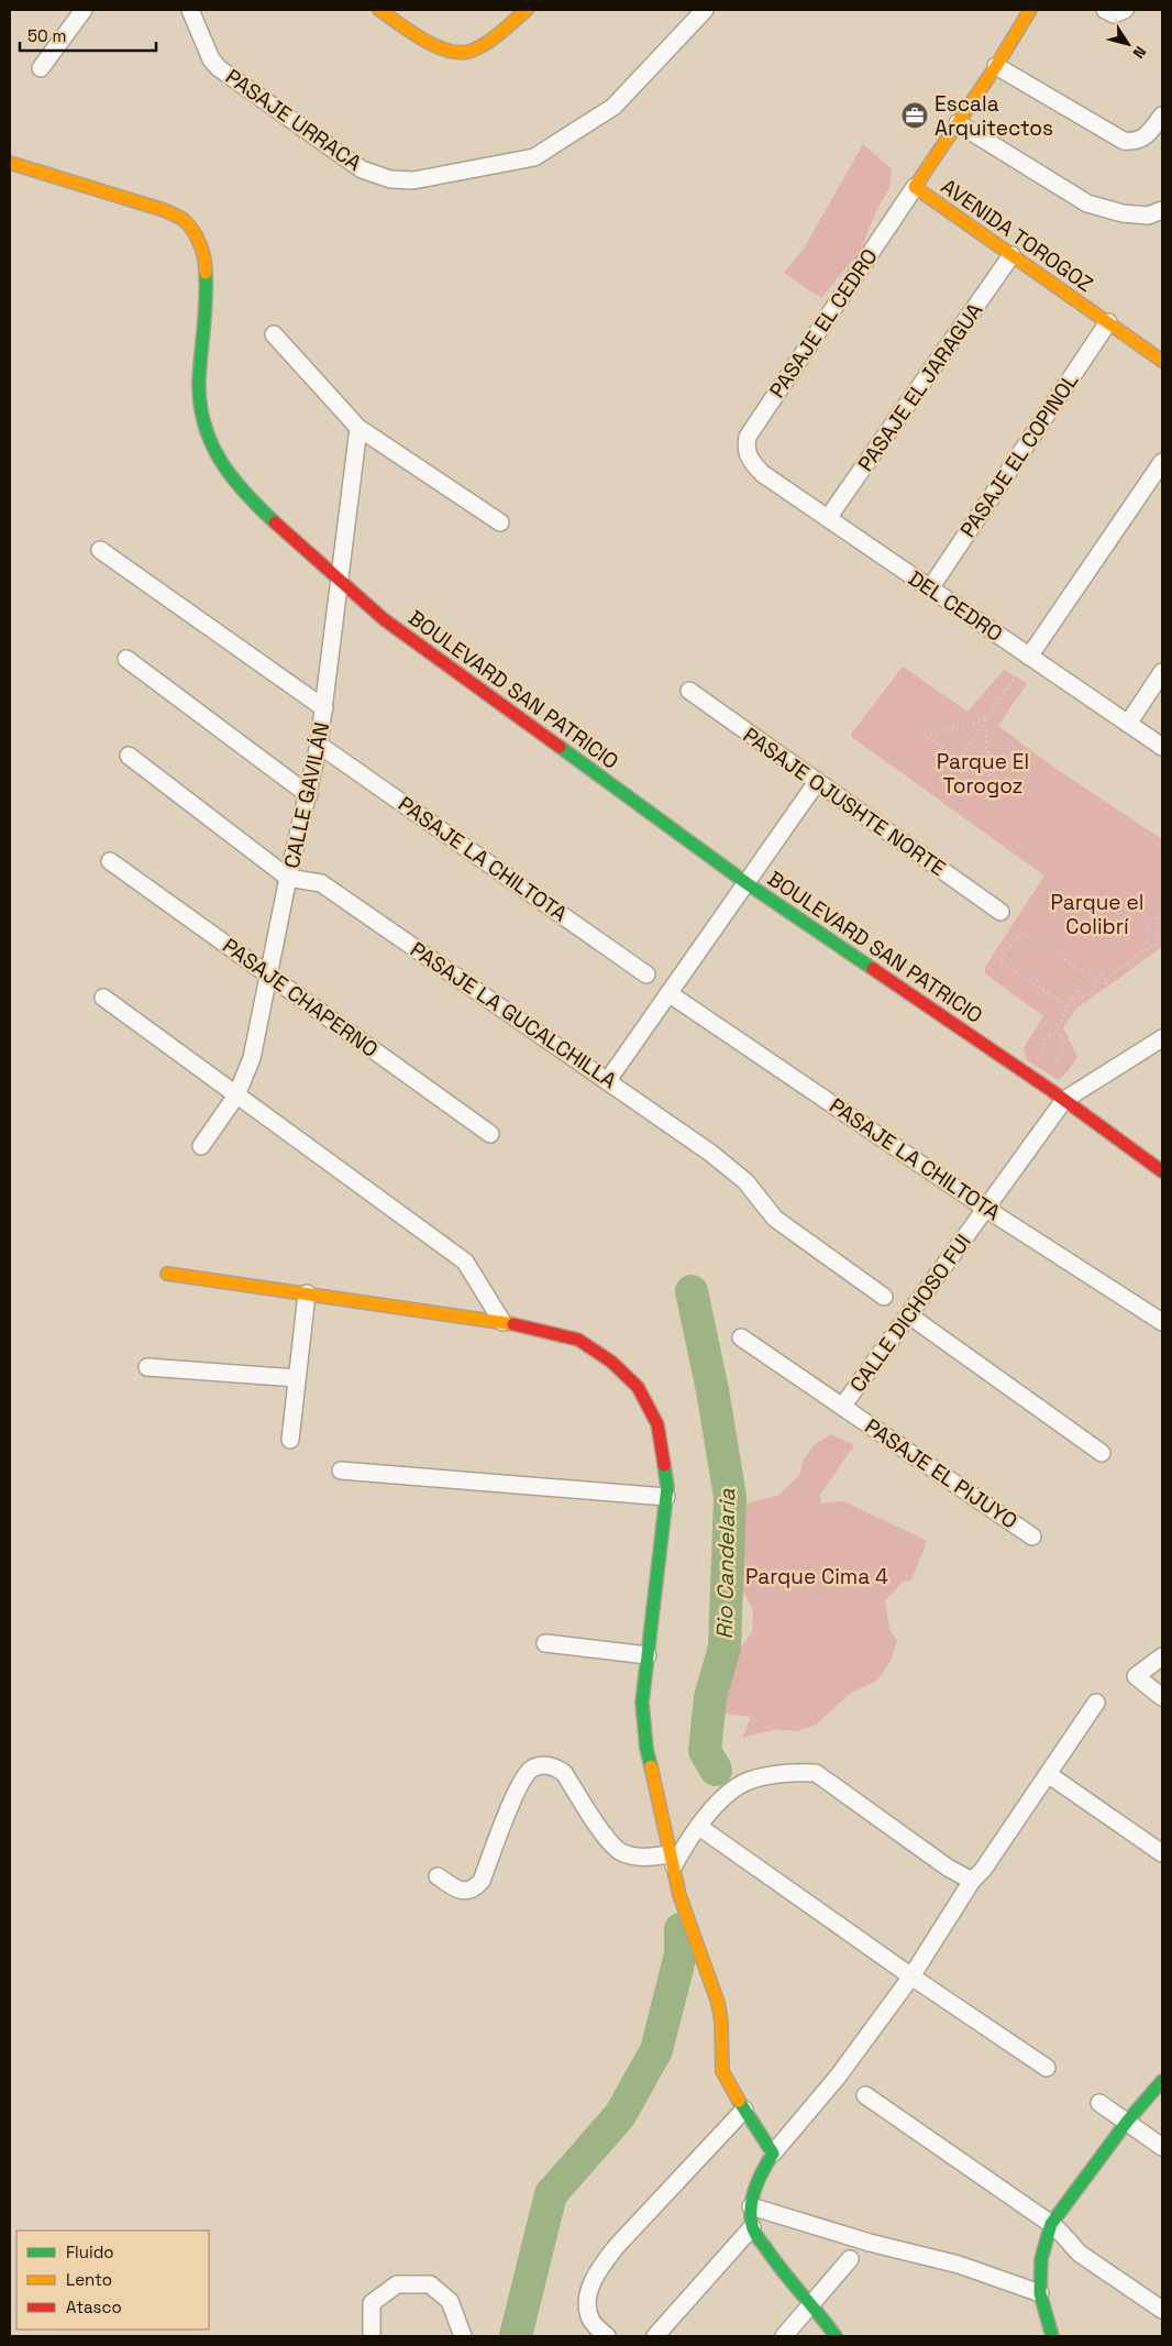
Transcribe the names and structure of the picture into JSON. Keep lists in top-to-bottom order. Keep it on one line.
{"streets":{"street":["PASAJE URRACA","AVENIDA TOROGOZ","PASAJE EL CEDRO","PASAJE EL JARAGUA","PASAJE EL COPINOL","DEL CEDRO","BOULEVARD SAN PATRICIO","CALLE GAVILÁN","PASAJE OJUSHTE NORTE","PASAJE LA CHILTOTA","PASAJE CHAPERNO","PASAJE LA GUCALCHILLA","CALLE DICHOSO FUI","PASAJE EL PIJUYO"]},"crossings":[["AVENIDA TOROGOZ","PASAJE EL CEDRO"],["AVENIDA TOROGOZ","PASAJE EL JARAGUA"],["AVENIDA TOROGOZ","PASAJE EL COPINOL"],["PASAJE EL CEDRO","DEL CEDRO"],["PASAJE EL JARAGUA","DEL CEDRO"],["PASAJE EL COPINOL","DEL CEDRO"],["BOULEVARD SAN PATRICIO","CALLE GAVILÁN"],["BOULEVARD SAN PATRICIO","CALLE DICHOSO FUI"],["CALLE GAVILÁN","PASAJE LA CHILTOTA"],["CALLE GAVILÁN","PASAJE CHAPERNO"],["CALLE GAVILÁN","PASAJE LA GUCALCHILLA"],["PASAJE LA CHILTOTA","CALLE DICHOSO FUI"],["CALLE DICHOSO FUI","PASAJE EL PIJUYO"]],"water":["Rio Candelaria"],"parks":["Parque El Torogoz","Parque el Colibrí","Parque Cima 4"],"places":{"office":["Escala Arquitectos"]},"legend":["Fluido","Lento","Atasco"],"scale_bar":"50 m","north":"bottom right"}
